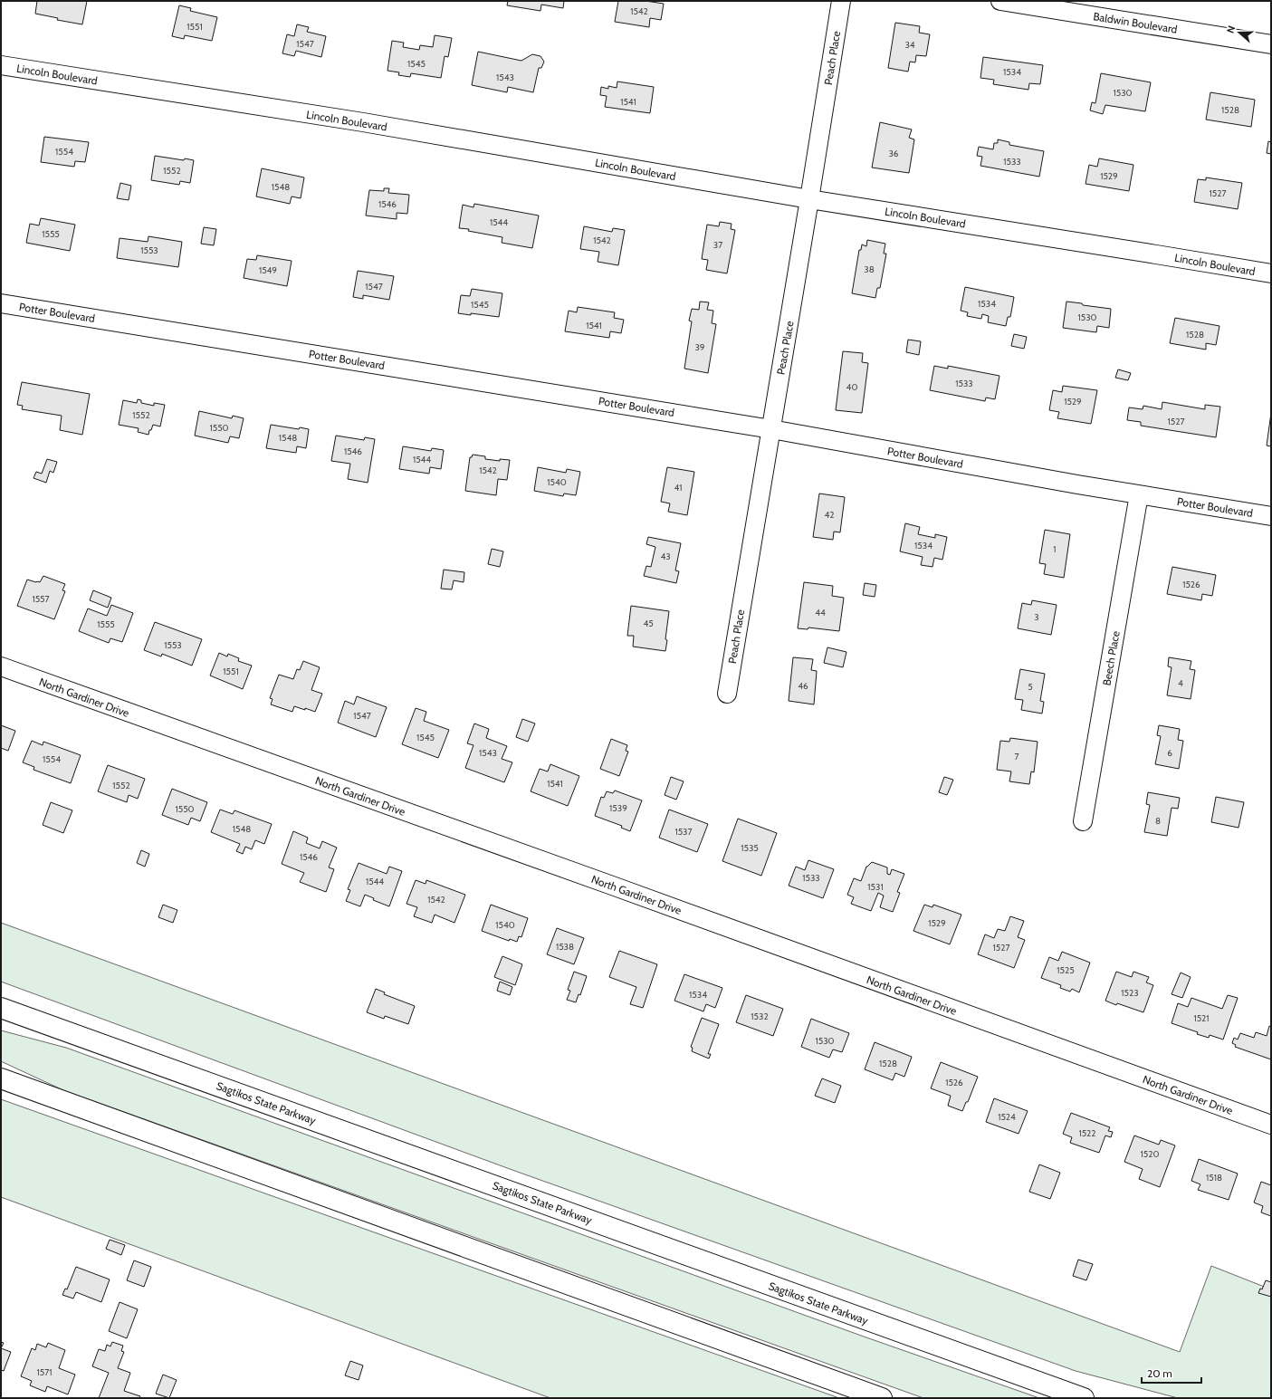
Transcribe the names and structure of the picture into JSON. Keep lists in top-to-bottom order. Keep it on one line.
{"streets":{"highway":["Sagtikos State Parkway"],"street":["Baldwin Boulevard","Peach Place","Lincoln Boulevard","Potter Boulevard","Beech Place","North Gardiner Drive"]},"crossings":[["Peach Place","Lincoln Boulevard"],["Peach Place","Potter Boulevard"],["Potter Boulevard","Beech Place"]],"house_numbers":["1542","1551","1547","34","1545","1534","1543","1530","1541","1528","1554","36","1533","1552","1529","1548","1527","1546","1544","1555","1542","37","1553","38","1549","1547","1534","1545","1530","1541","1528","39","1533","40","1529","1552","1527","1550","1548","1546","1544","1542","1540","41","42","1534","1","43","1526","1557","44","3","45","1555","1553","1551","4","46","5","1547","1545","1543","6","7","1554","1541","1552","1539","1550","8","1548","1537","1535","1546","1533","1544","1531","1542","1529","1540","1538","1527","1525","1523","1534","1532","1521","1530","1528","1526","1524","1522","1520","1518","1571"],"scale_bar":"20 m","north":"left"}
